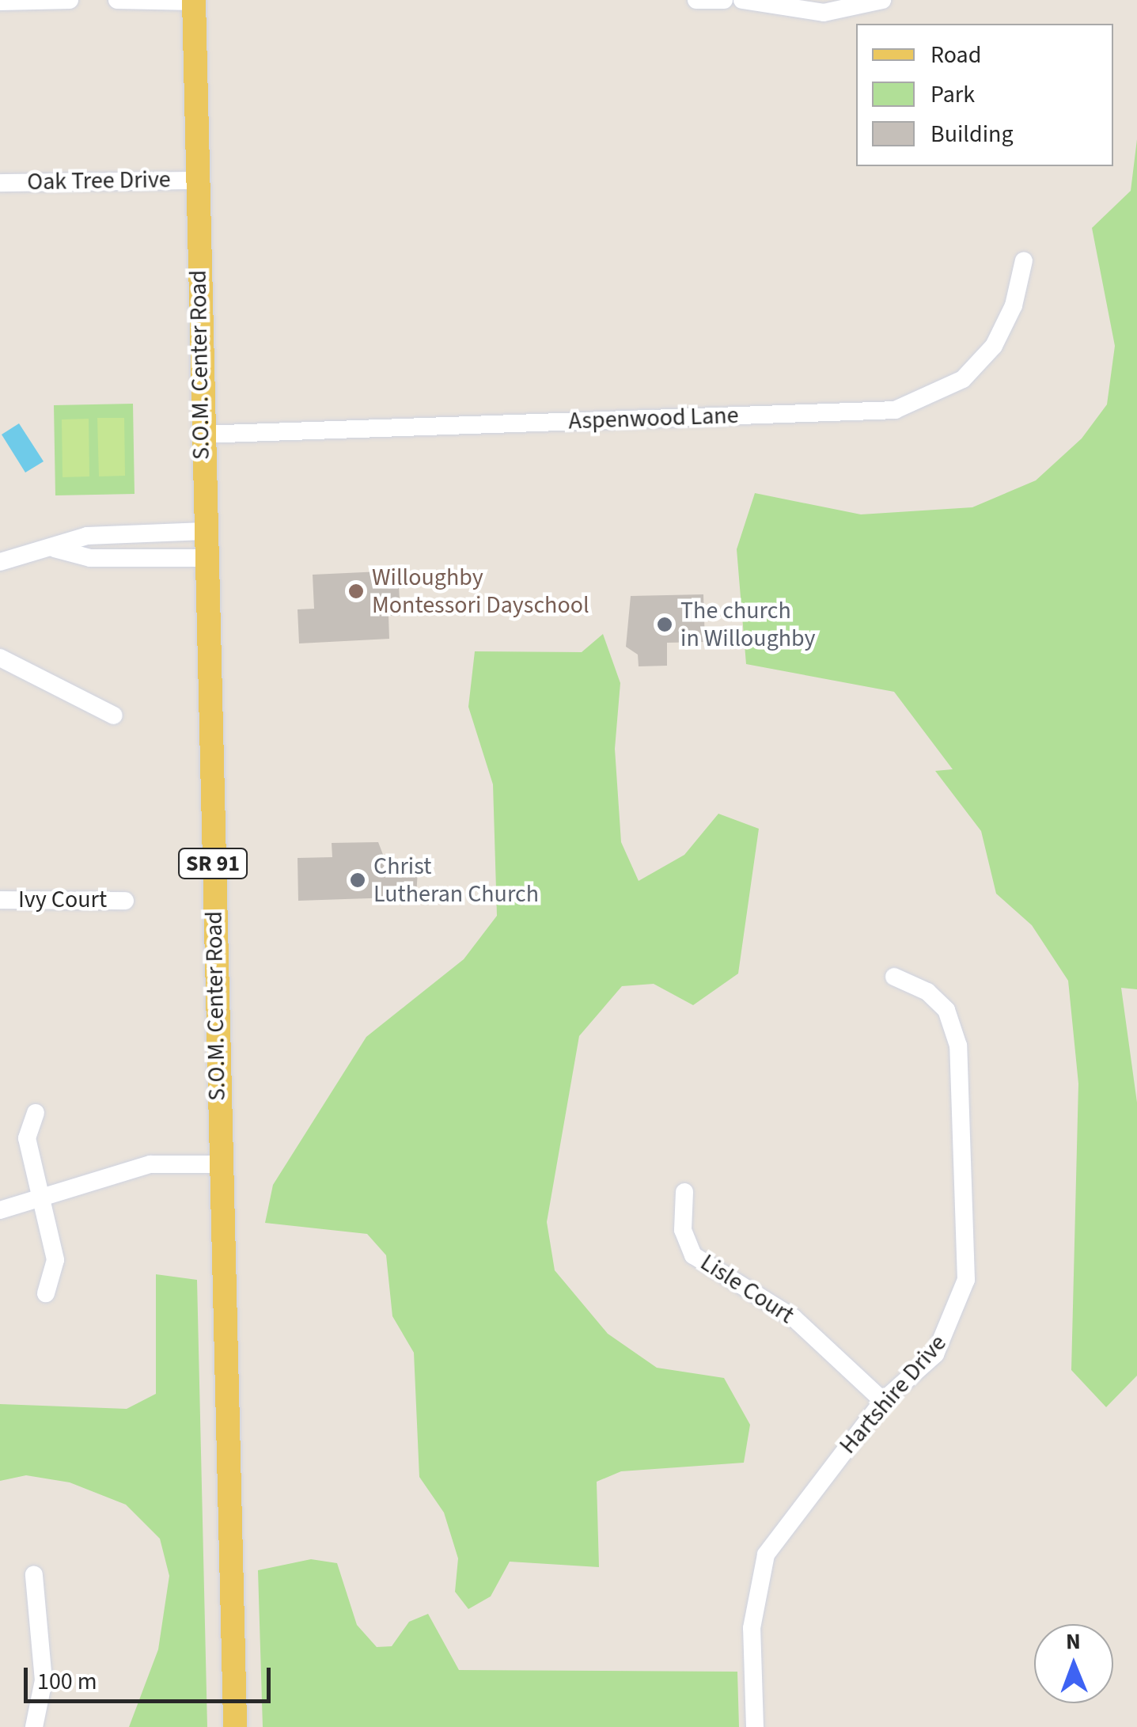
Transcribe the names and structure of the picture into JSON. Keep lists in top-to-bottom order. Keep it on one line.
{"streets":{"main road":["S.O.M. Center Road","SR 91"],"street":["Oak Tree Drive","Aspenwood Lane","Ivy Court","Lisle Court","Hartshire Drive"]},"crossings":[["Oak Tree Drive","S.O.M. Center Road"],["S.O.M. Center Road","Aspenwood Lane"],["Lisle Court","Hartshire Drive"]],"places":["Willoughby Montessori Dayschool","The church in Willoughby","Christ Lutheran Church"],"legend":["Road","Park","Building"],"scale_bar":"100 m","north":"top"}
